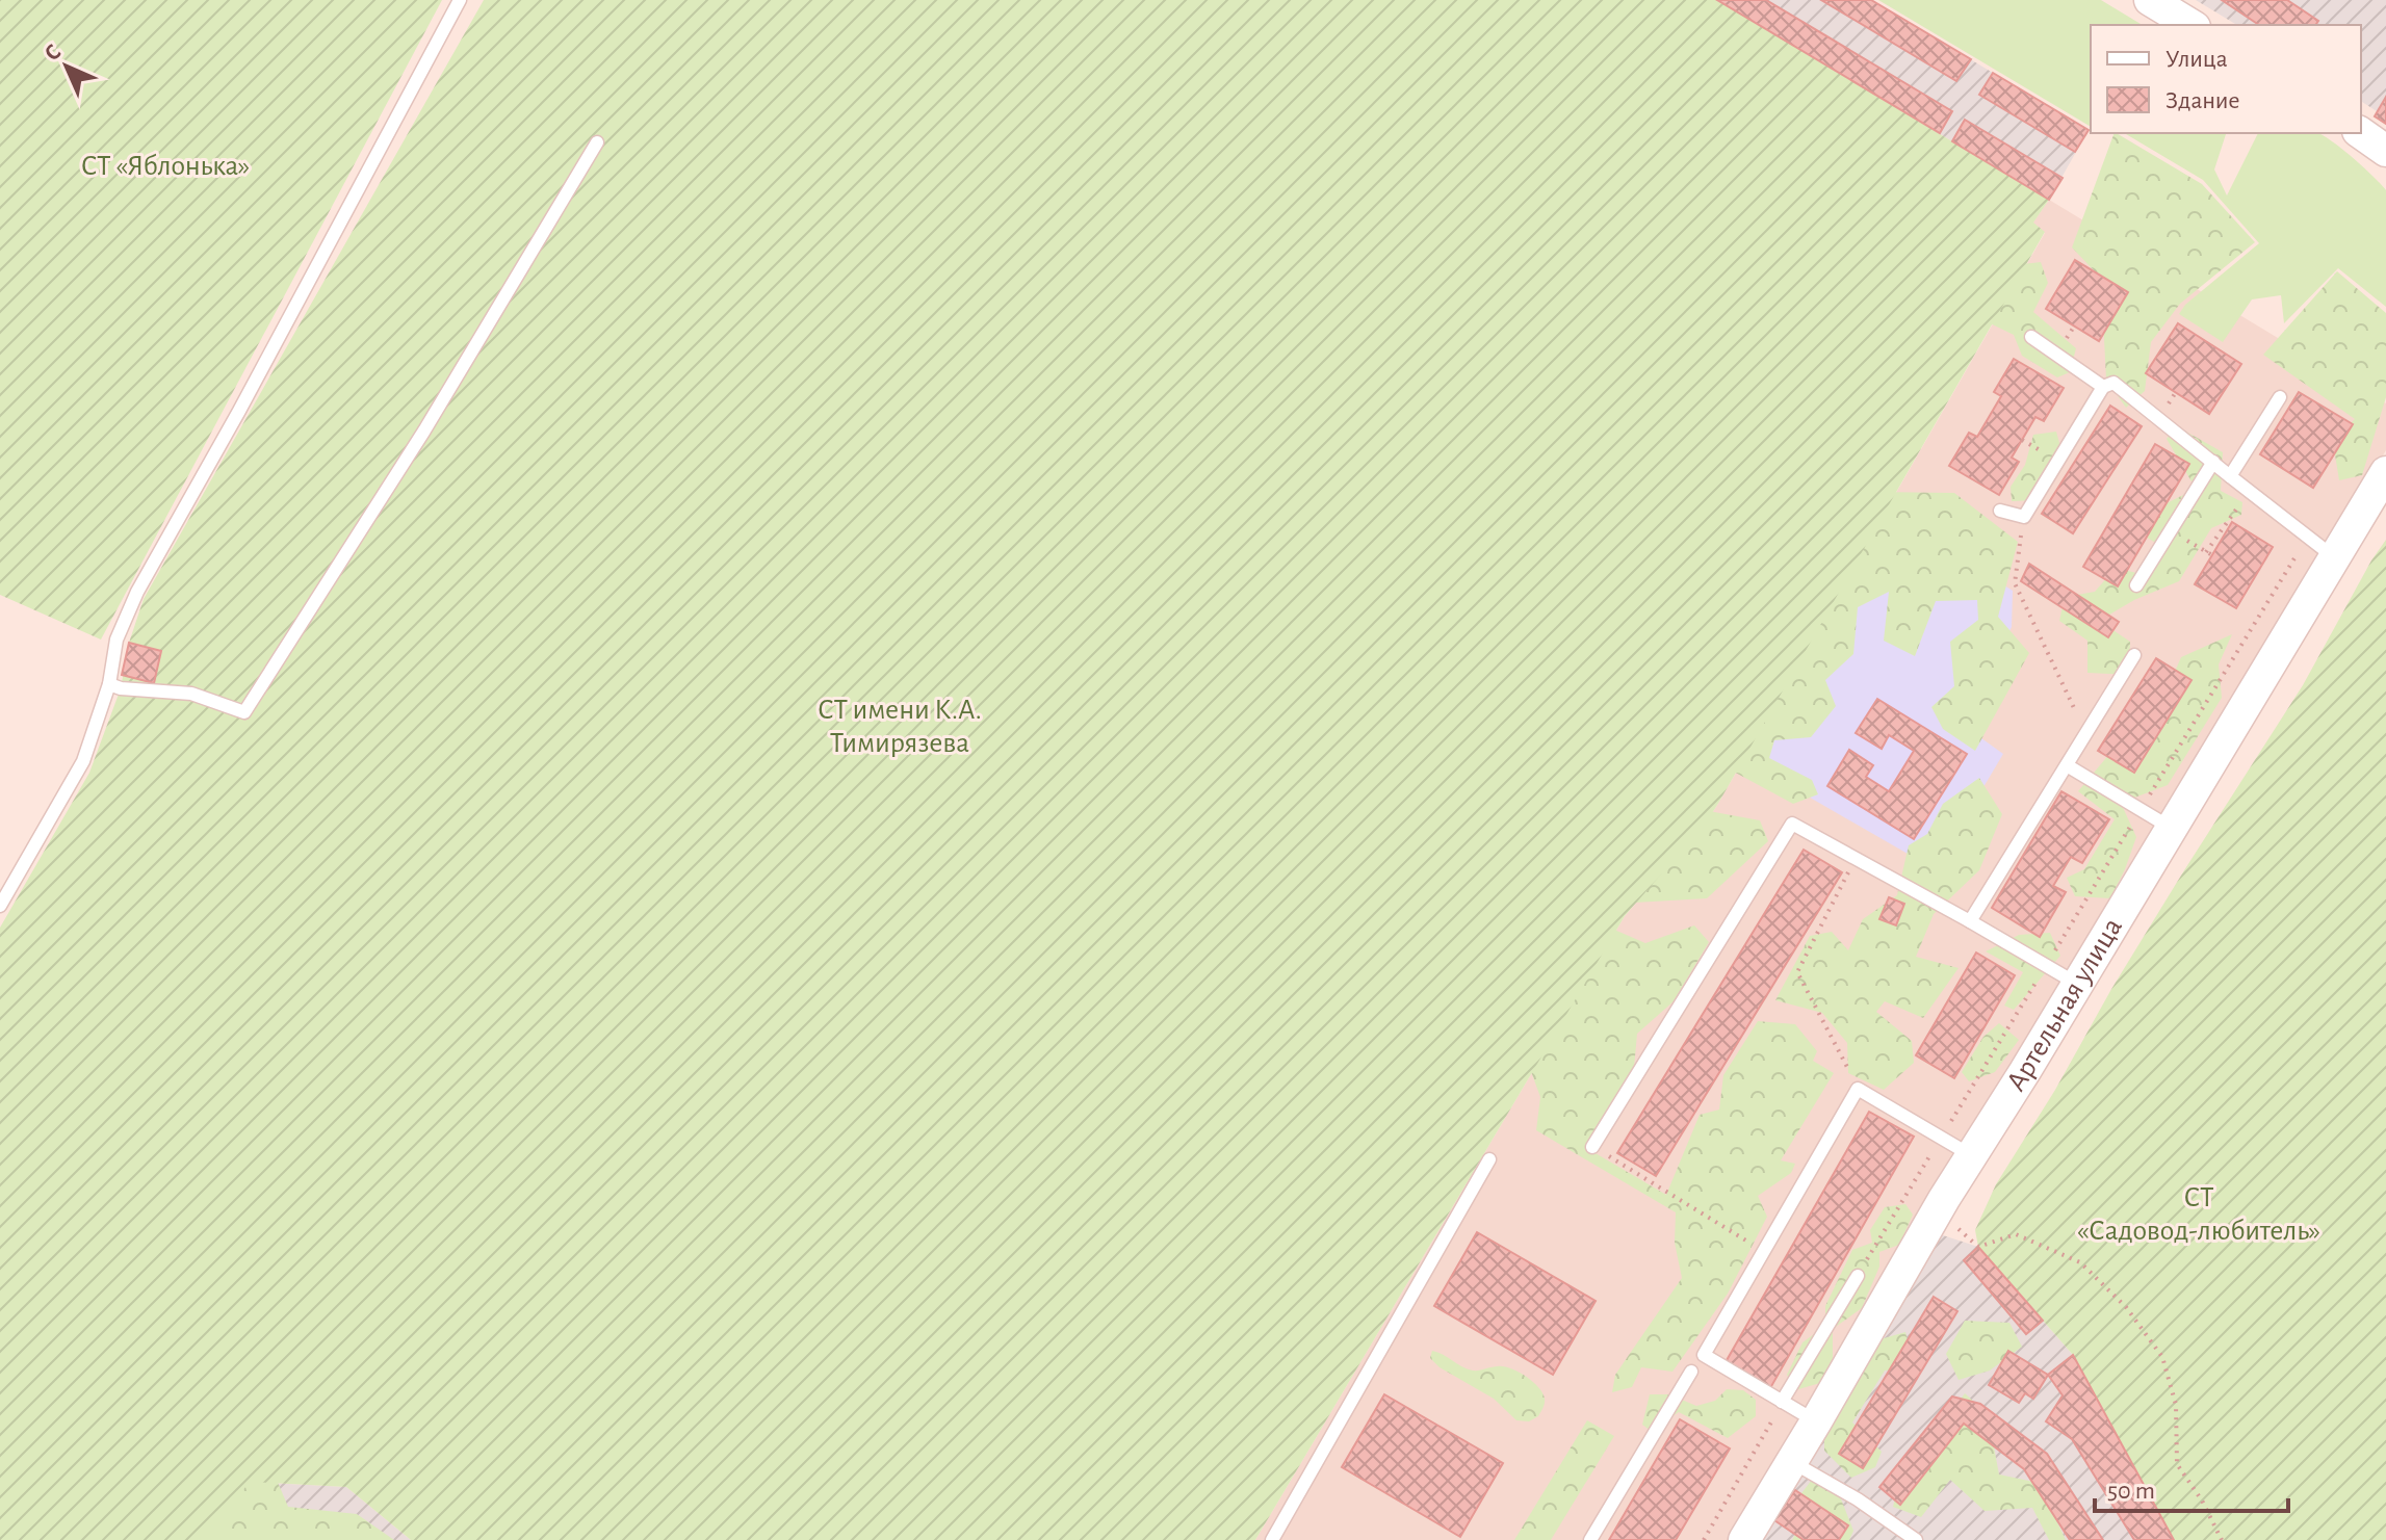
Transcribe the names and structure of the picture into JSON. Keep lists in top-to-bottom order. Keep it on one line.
{"streets":{"street":["Артельная улица"]},"parks":["СТ «Яблонька»","СТ имени К.А. Тимирязева","СТ «Садовод-любитель»"],"legend":["Улица","Здание"],"scale_bar":"50 m","north":"top left"}
